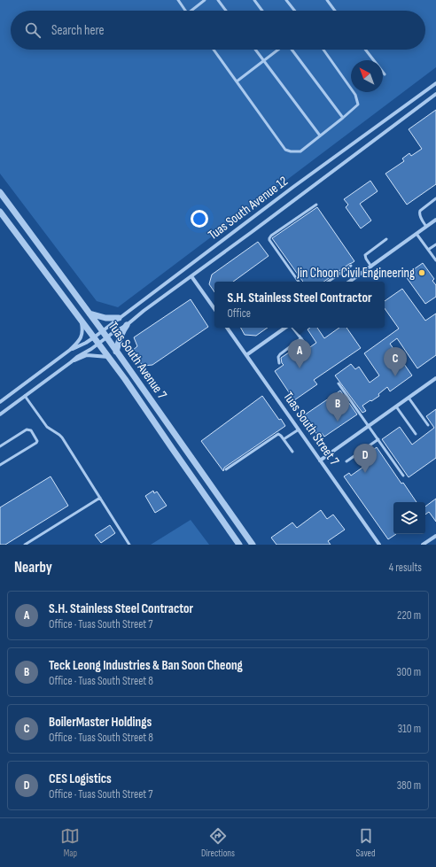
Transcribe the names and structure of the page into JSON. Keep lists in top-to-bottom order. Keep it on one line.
{"streets":{"street":["Tuas South Avenue 12","Tuas South Avenue 7","Tuas South Street 7"]},"crossings":[["Tuas South Avenue 12","Tuas South Avenue 7"]],"places":["Jin Choon Civil Engineering"],"north":"top left","page":{"search":"Search here","popup":["S.H. Stainless Steel Contractor","Office"],"pins":["A","C","B","D"],"heading":["Nearby","4 results"],"list":[{"mark":"A","name":"S.H. Stainless Steel Contractor","note":"Office · Tuas South Street 7","value":"220 m"},{"mark":"B","name":"Teck Leong Industries & Ban Soon Cheong","note":"Office · Tuas South Street 8","value":"300 m"},{"mark":"C","name":"BoilerMaster Holdings","note":"Office · Tuas South Street 8","value":"310 m"},{"mark":"D","name":"CES Logistics","note":"Office · Tuas South Street 7","value":"380 m"}],"nav":["Map","Directions","Saved"]}}
